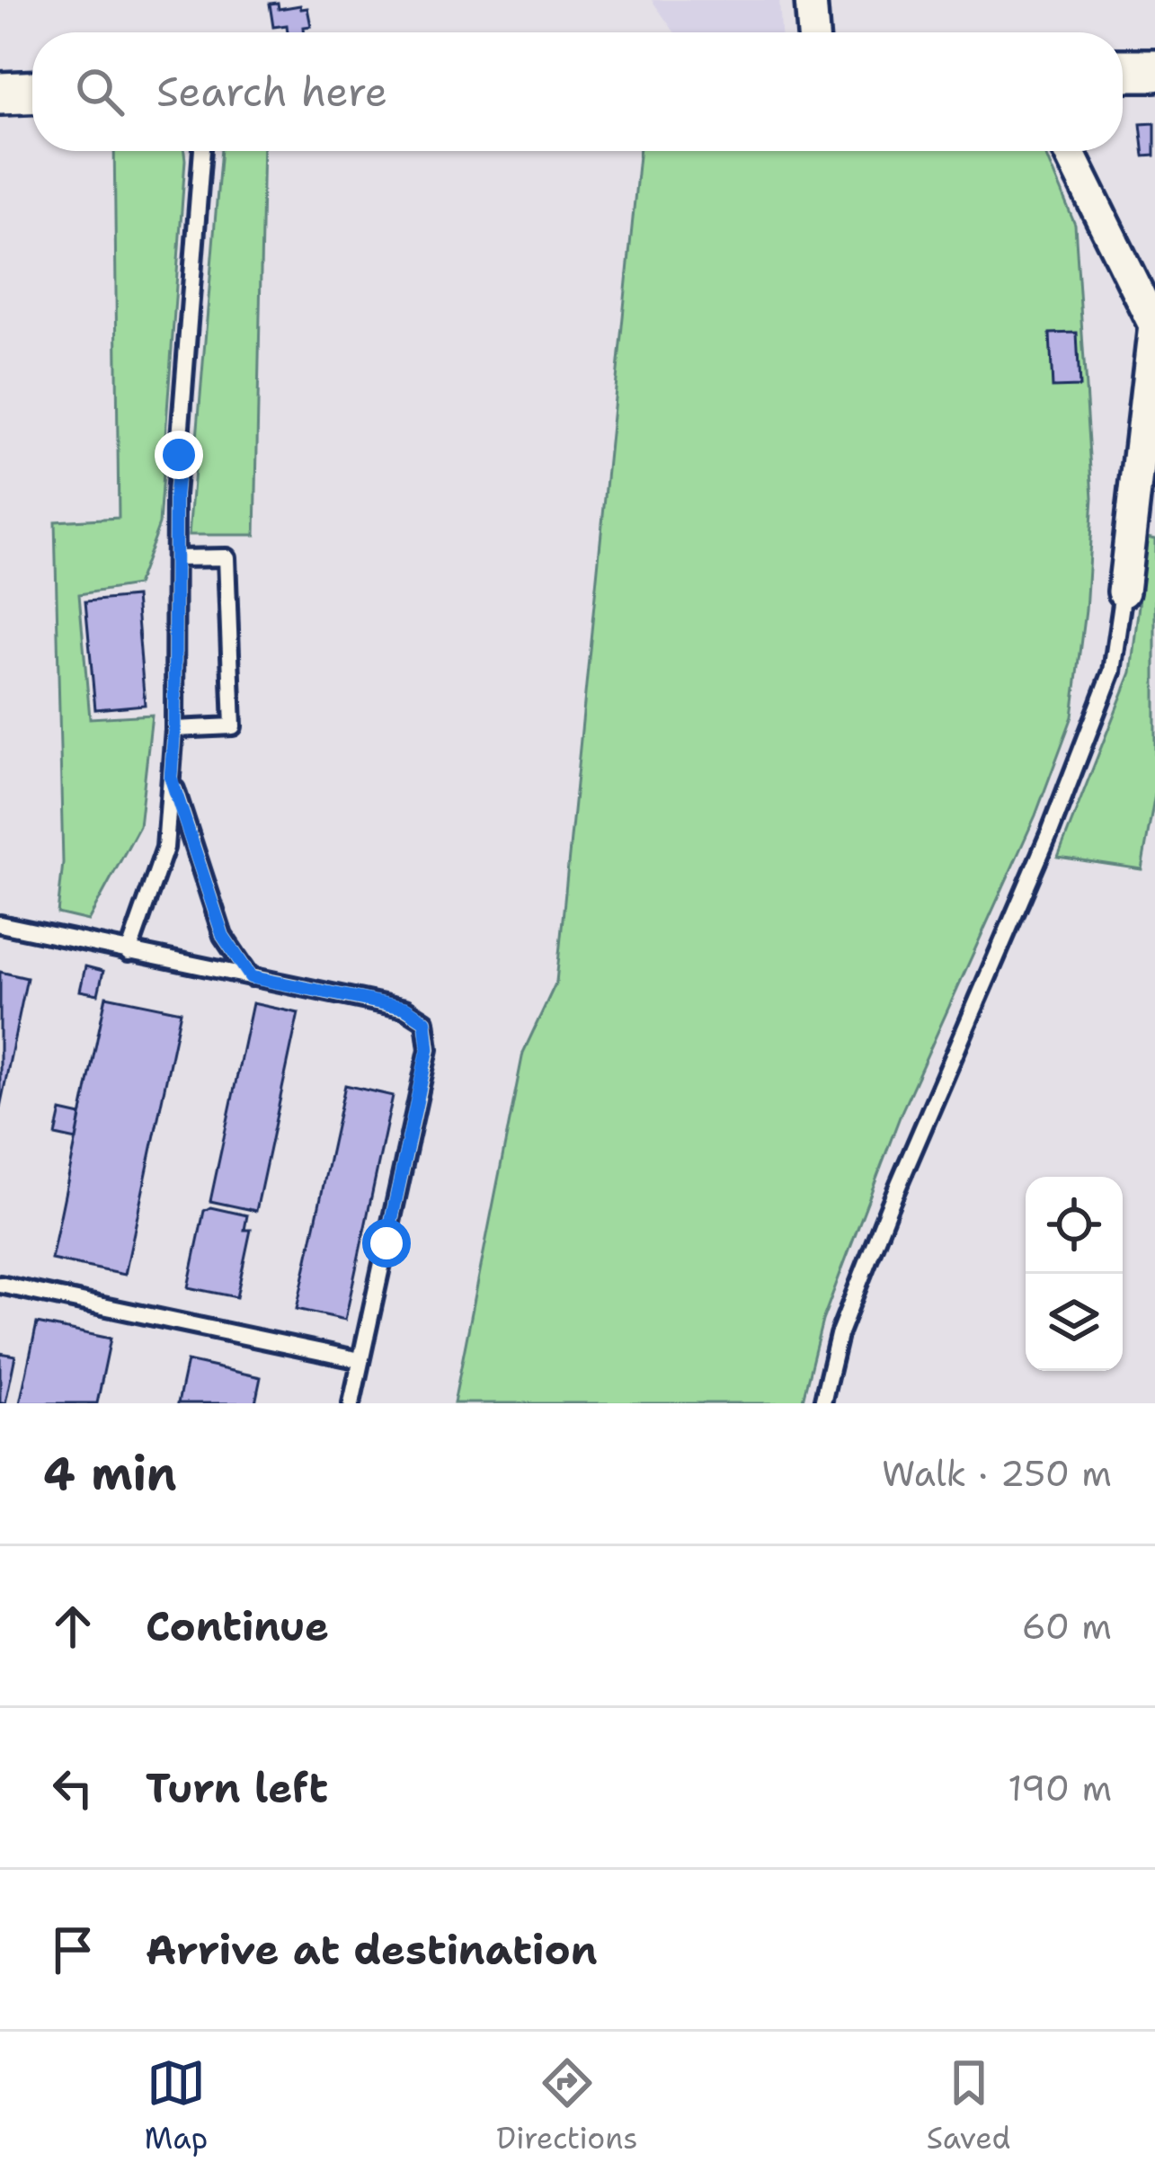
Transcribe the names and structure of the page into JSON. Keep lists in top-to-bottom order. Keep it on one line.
{"page":{"search":"Search here","heading":["4 min","Walk · 250 m"],"list":[["Continue","60 m"],["Turn left","190 m"],"Arrive at destination"],"nav":["Map","Directions","Saved"]}}
